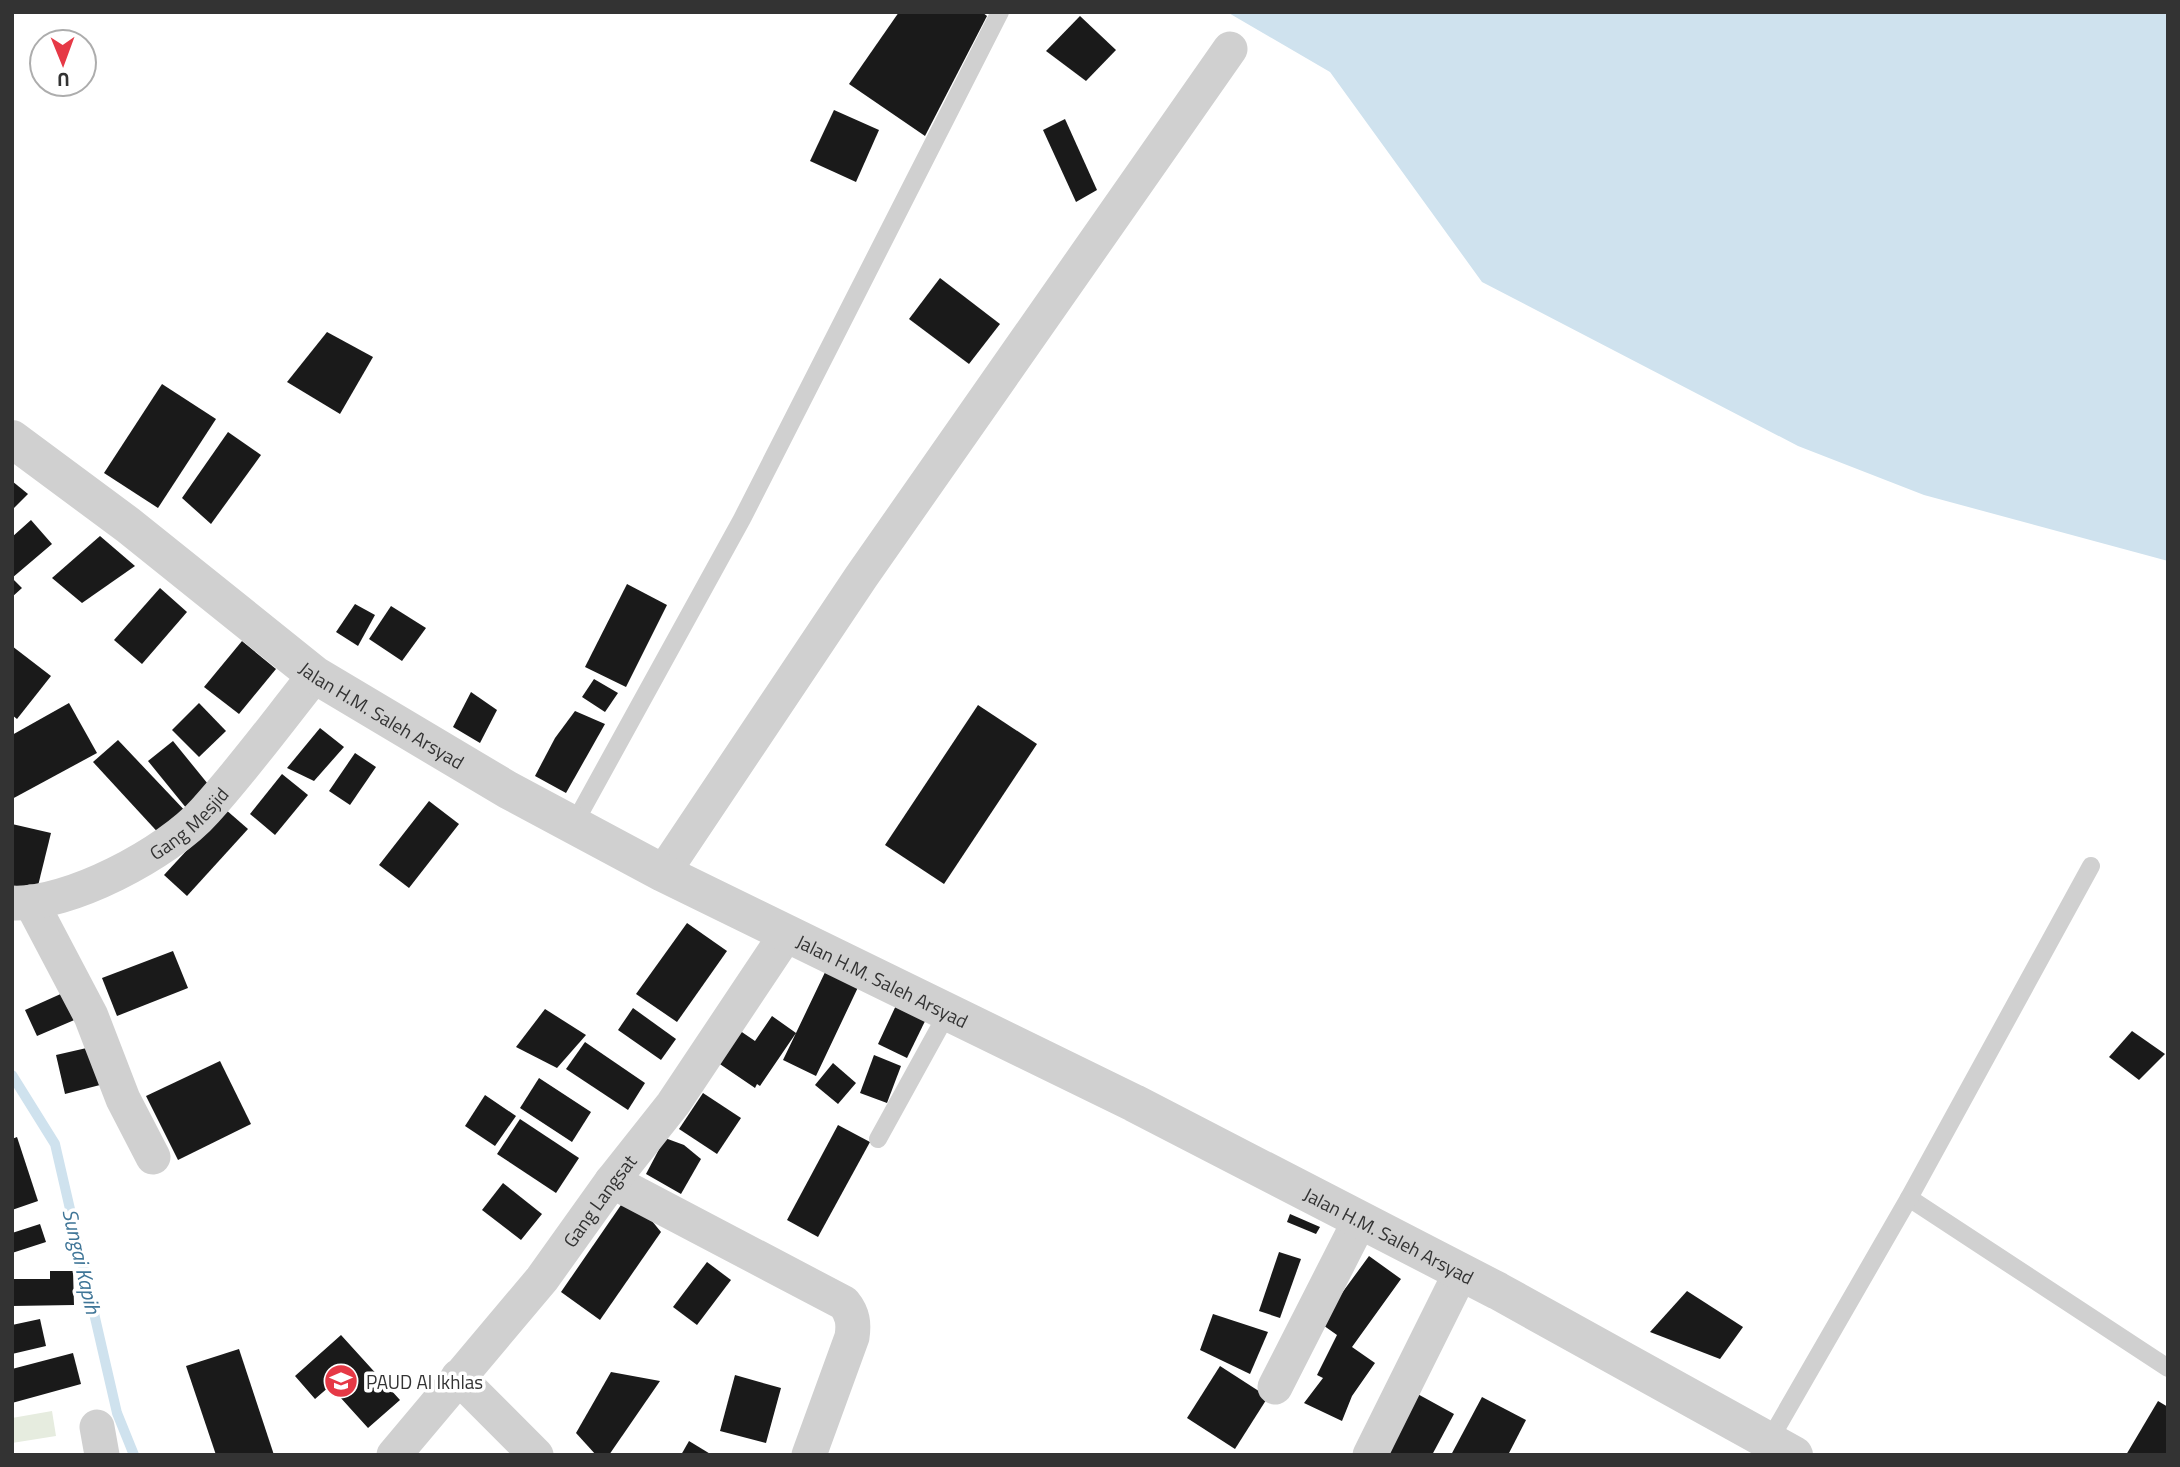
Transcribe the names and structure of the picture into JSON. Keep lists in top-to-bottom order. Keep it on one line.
{"streets":{"street":["Jalan H.M. Saleh Arsyad","Gang Mesjid","Gang Langsat"]},"crossings":[["Jalan H.M. Saleh Arsyad","Gang Mesjid"],["Jalan H.M. Saleh Arsyad","Gang Langsat"]],"water":["Sungai Kapih"],"places":{"school or university":["PAUD Al Ikhlas"]},"north":"bottom"}
